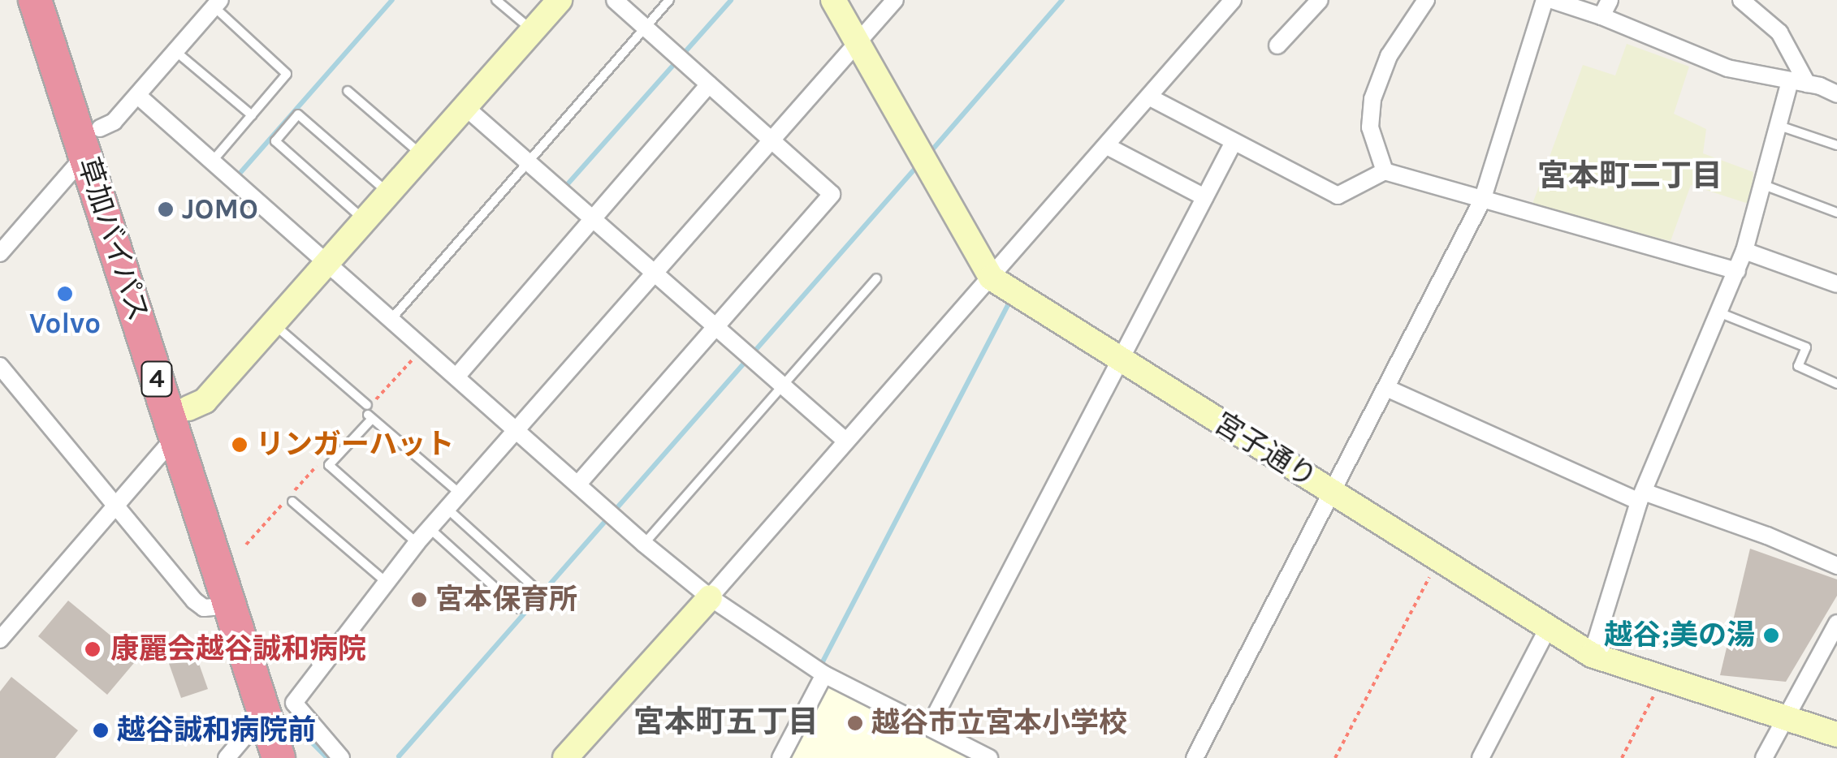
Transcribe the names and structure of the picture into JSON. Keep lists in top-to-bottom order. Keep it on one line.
{"streets":{"highway":["草加バイパス","4"],"street":["宮子通り"]},"districts":["宮本町二丁目","宮本町五丁目"],"places":["JOMO","Volvo","リンガーハット","宮本保育所","越谷;美の湯","康麗会越谷誠和病院","越谷市立宮本小学校","越谷誠和病院前"]}
